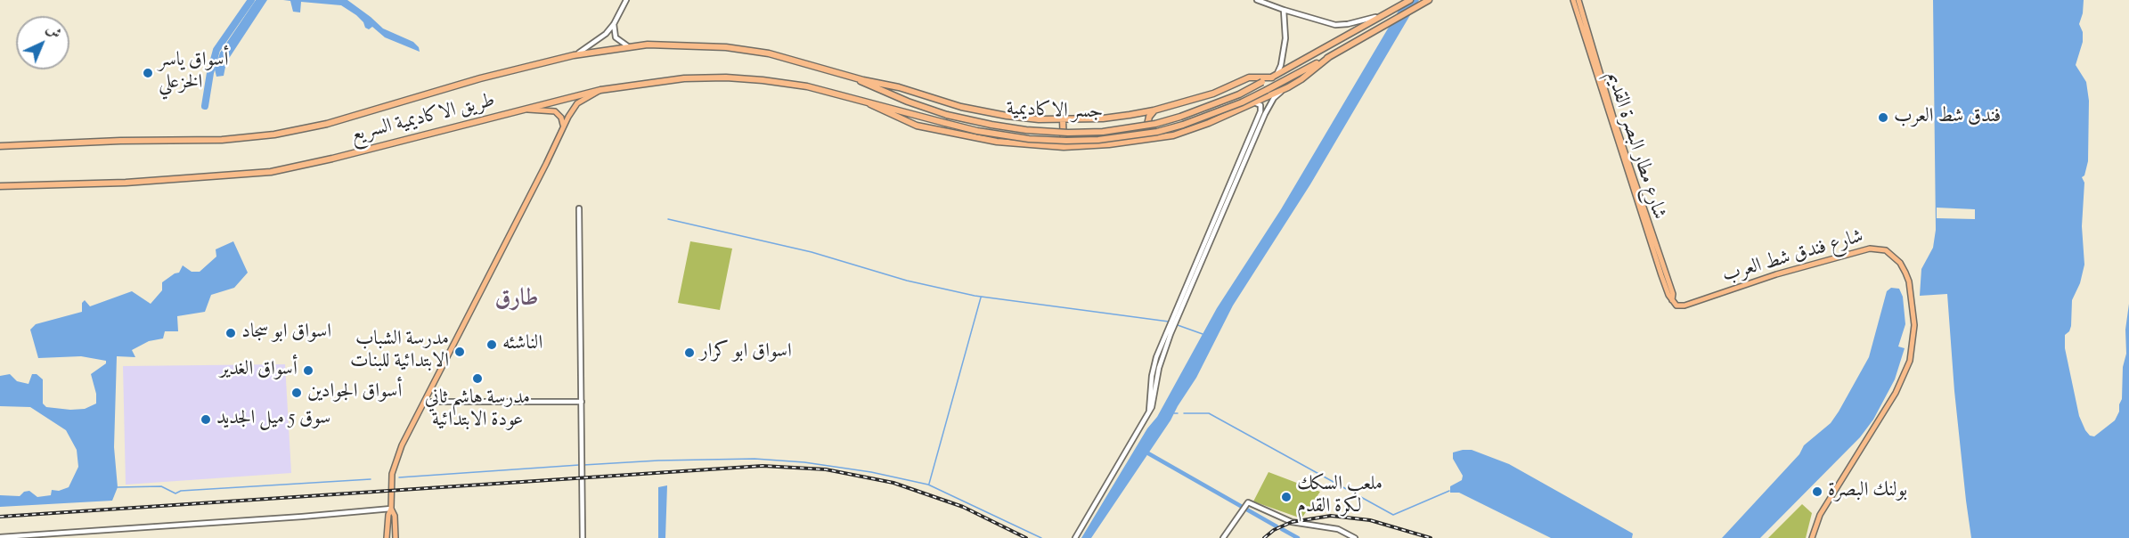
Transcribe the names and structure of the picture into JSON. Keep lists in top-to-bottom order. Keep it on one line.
{"streets":{"highway":["جسر الاكاديمية","طريق الاكاديمية السريع"],"main road":["شارع مطار البصرة القديم","شارع فندق شط العرب"]},"crossings":[["جسر الاكاديمية","طريق الاكاديمية السريع"],["شارع مطار البصرة القديم","شارع فندق شط العرب"]],"districts":["طارق"],"places":["أسواق ياسر الخزعلي","فندق شط العرب","اسواق ابو سجاد","الناشئه","مدرسة الشباب الابتدائية للبنات","اسواق ابو كرار","أسواق الغدير","مدرسة هاشم ثاني عودة الابتدائية","أسواق الجوادين","سوق 5 ميل الجديد","بولنك البصرة","ملعب السكك لكرة القدم"],"north":"top right"}
